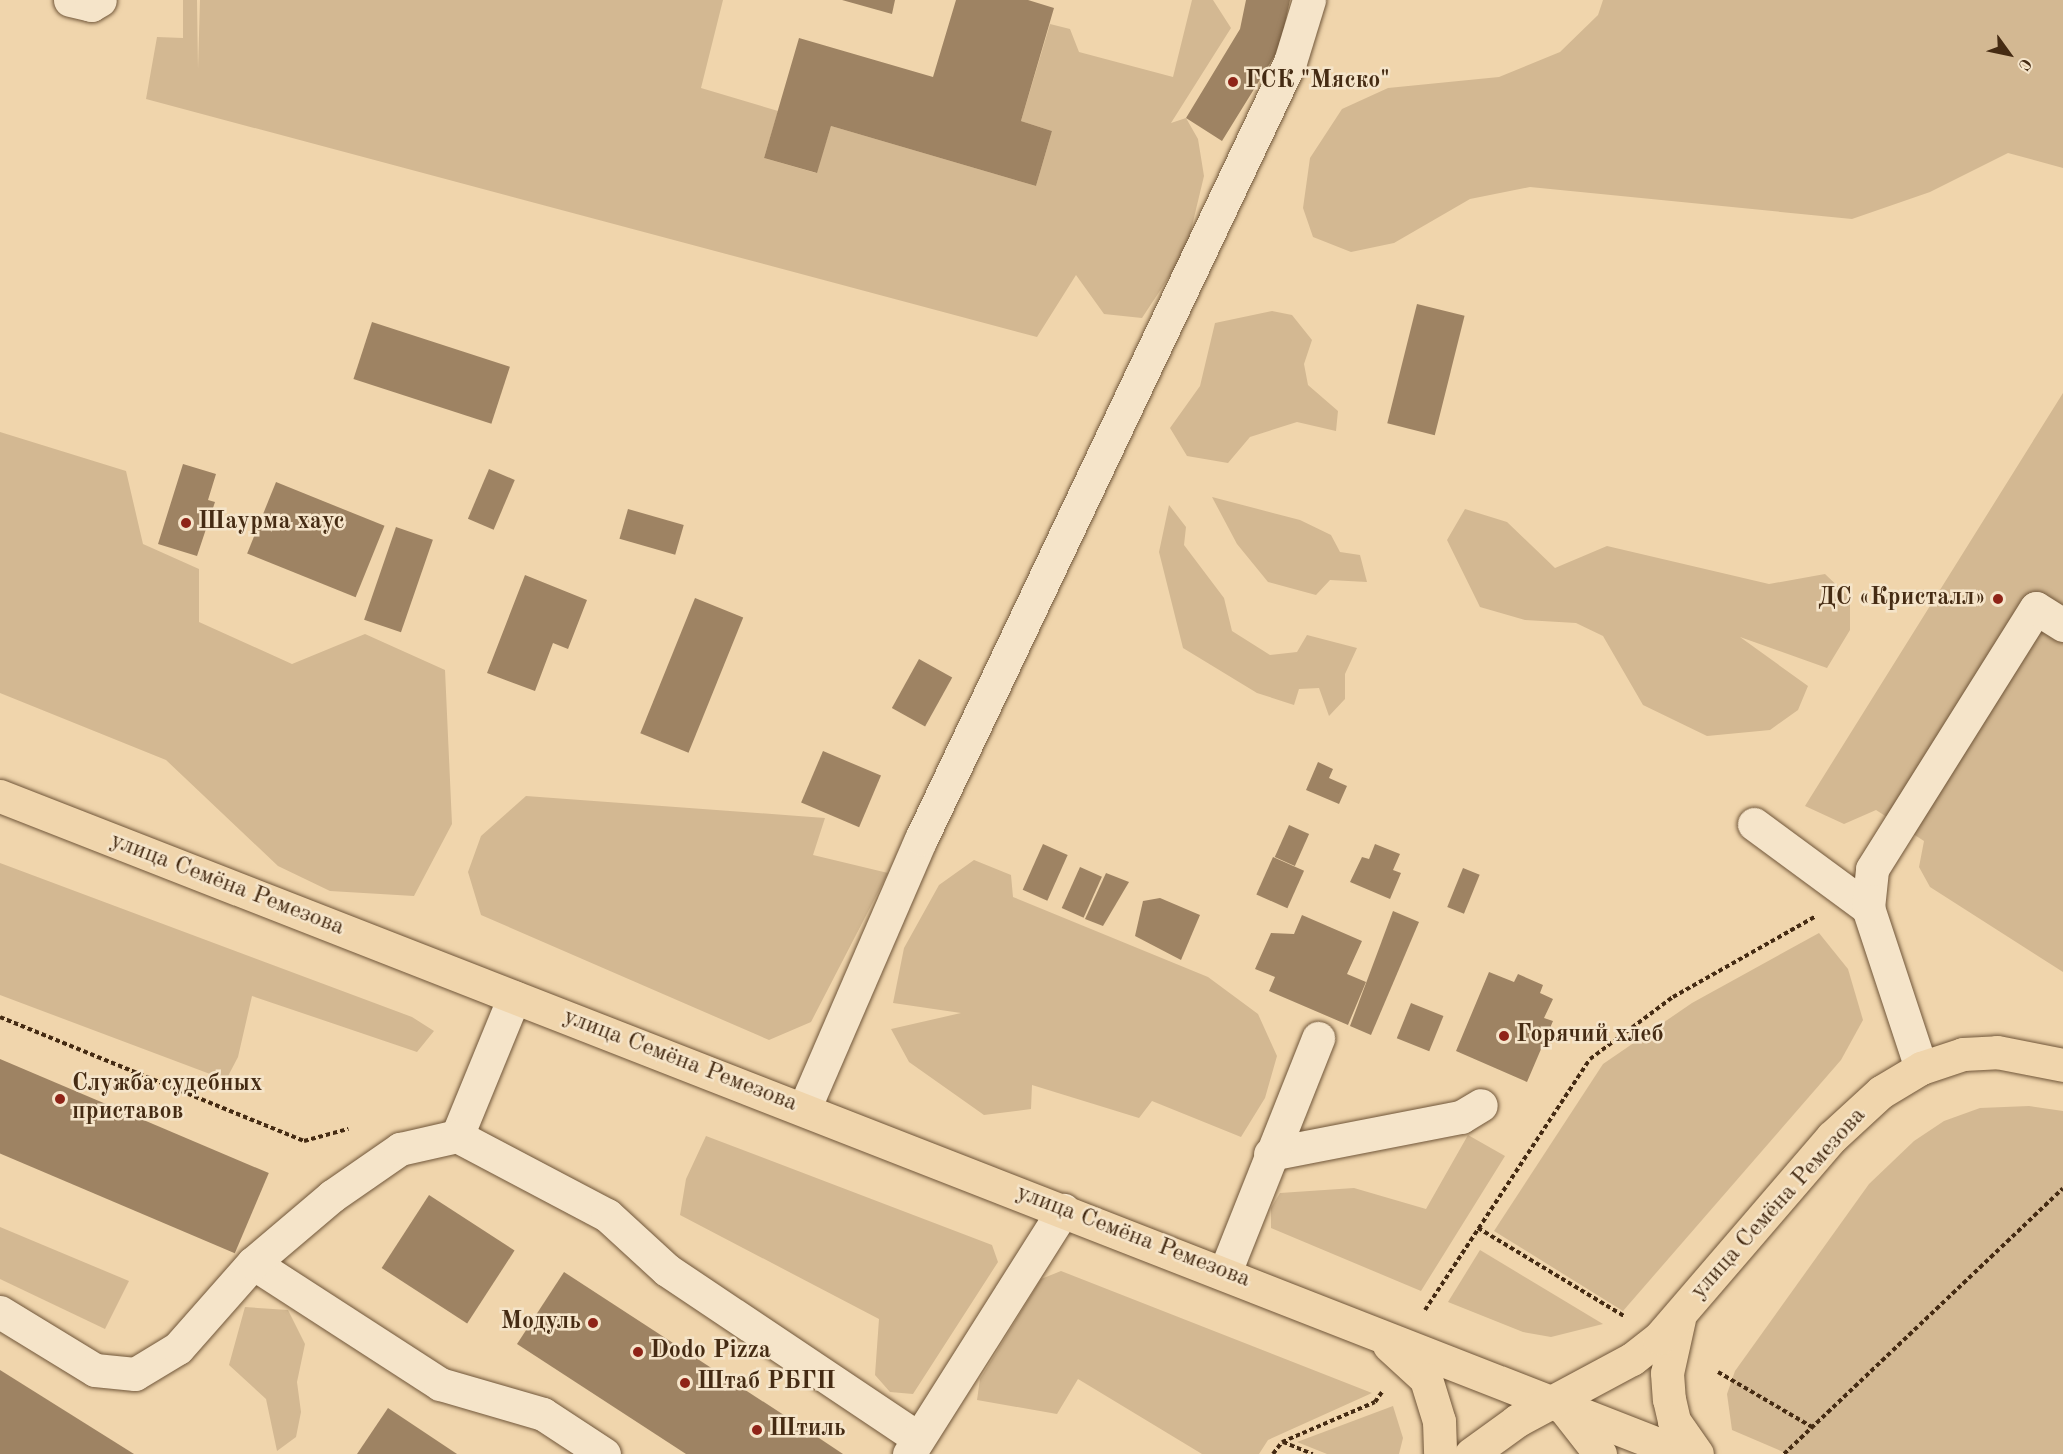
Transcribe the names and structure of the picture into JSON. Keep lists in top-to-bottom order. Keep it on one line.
{"streets":{"main road":["улица Семёна Ремезова"]},"places":["ГСК \"Мяско\"","Шаурма хаус","ДС «Кристалл»","Горячий хлеб","Служба судебных приставов","Модуль","Dodo Pizza","Штаб РБГП","Штиль"],"north":"bottom right"}
